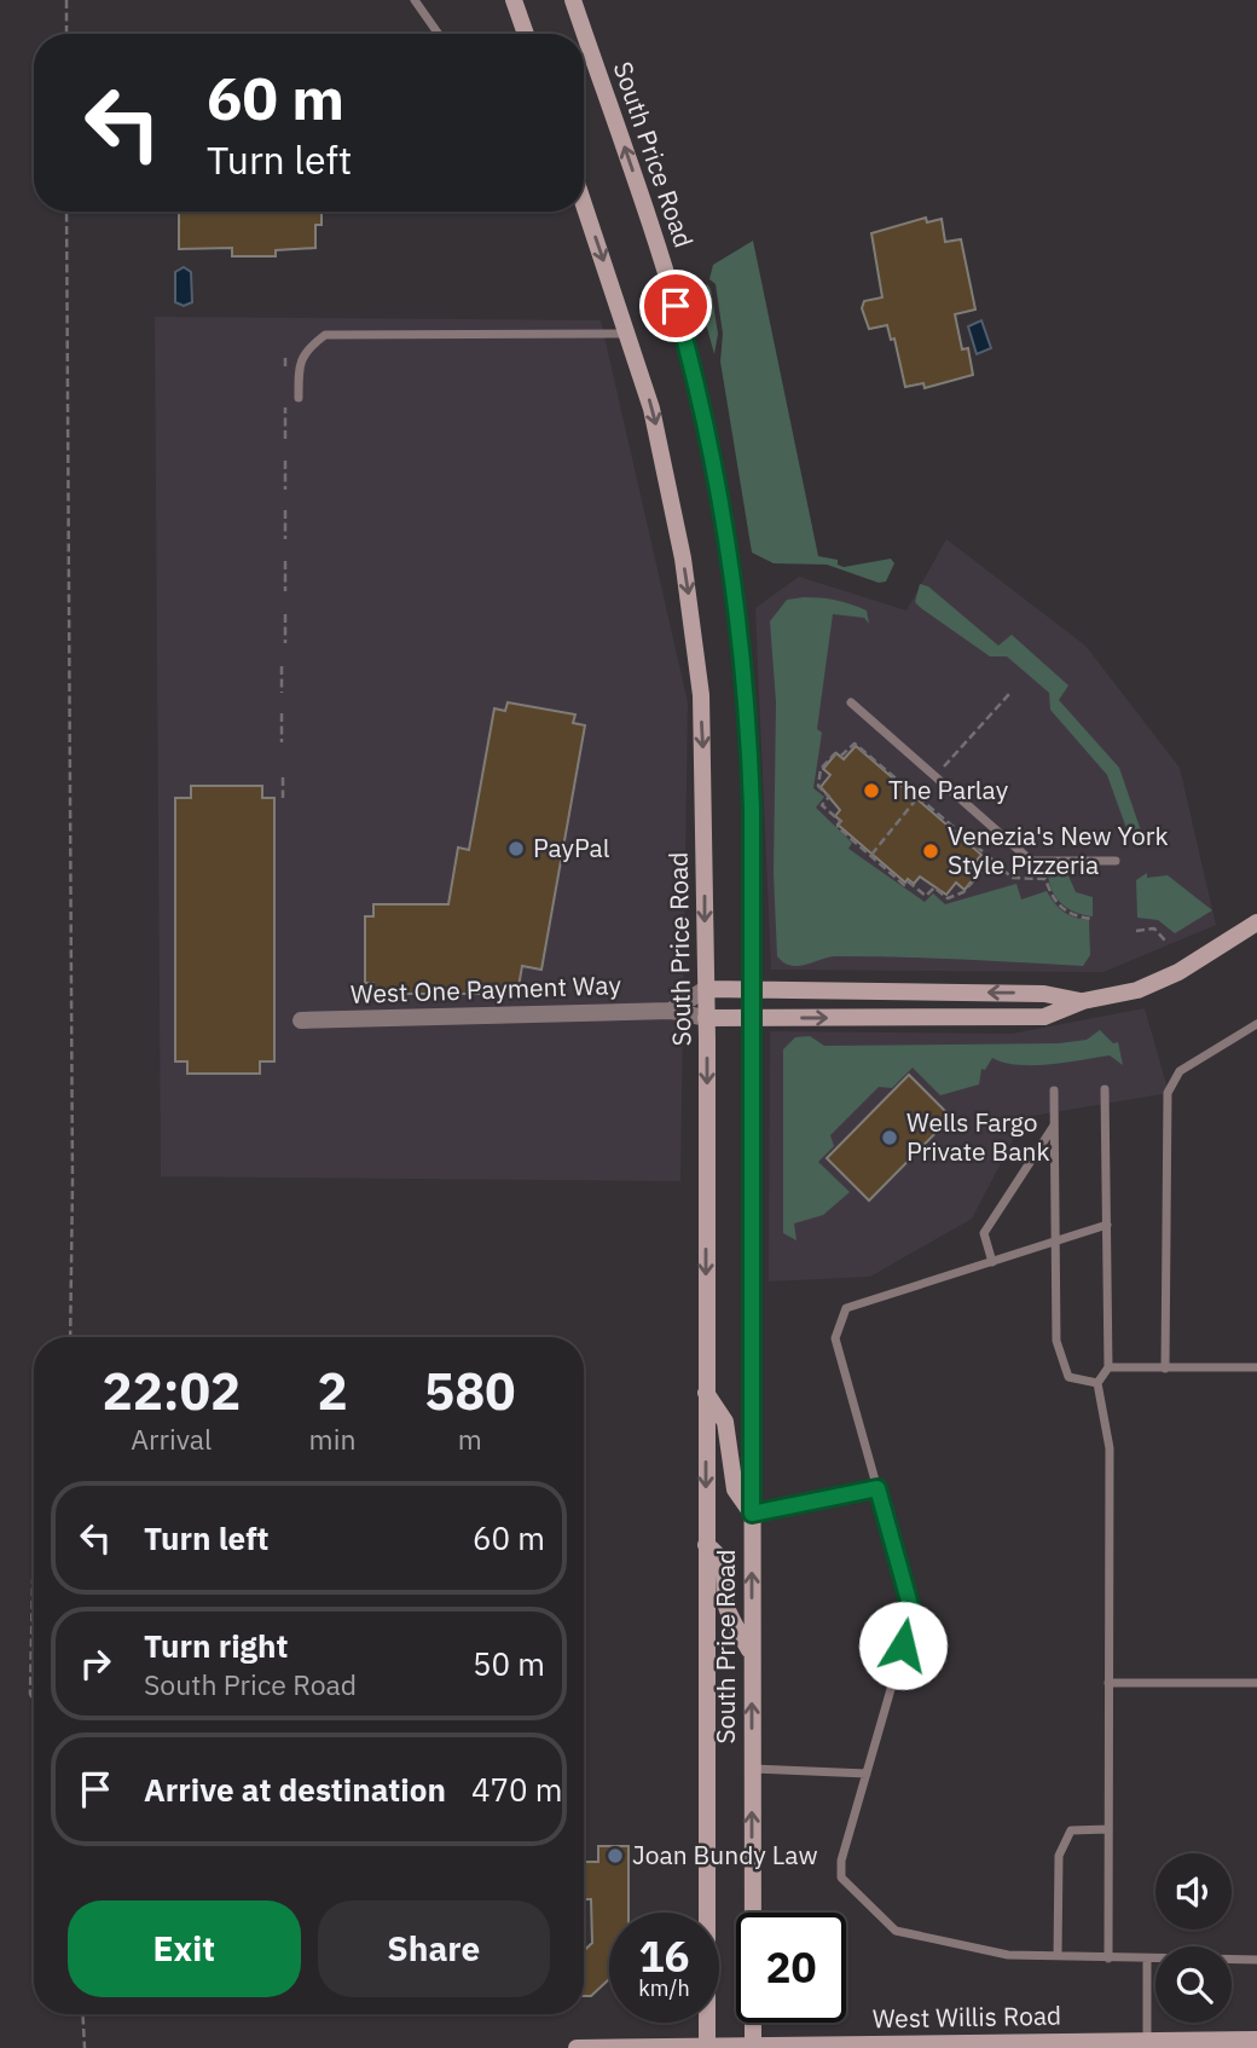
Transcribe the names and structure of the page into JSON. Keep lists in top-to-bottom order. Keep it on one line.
{"streets":{"main road":["South Price Road","West Willis Road"],"street":["West One Payment Way"]},"crossings":[["South Price Road","West One Payment Way"],["South Price Road","West Willis Road"]],"places":["The Parlay","PayPal","Venezia's New York Style Pizzeria","Wells Fargo Private Bank","Joan Bundy Law"],"page":{"turn":["60 m","Turn left"],"eta":["22:02","Arrival","2","min","580","m"],"list":[{"name":"Turn left","value":"60 m"},{"name":"Turn right","note":"South Price Road","value":"50 m"},{"name":"Arrive at destination","value":"470 m"}],"buttons":["Exit","Share"],"speed":"16 km/h","limit":"20"}}
